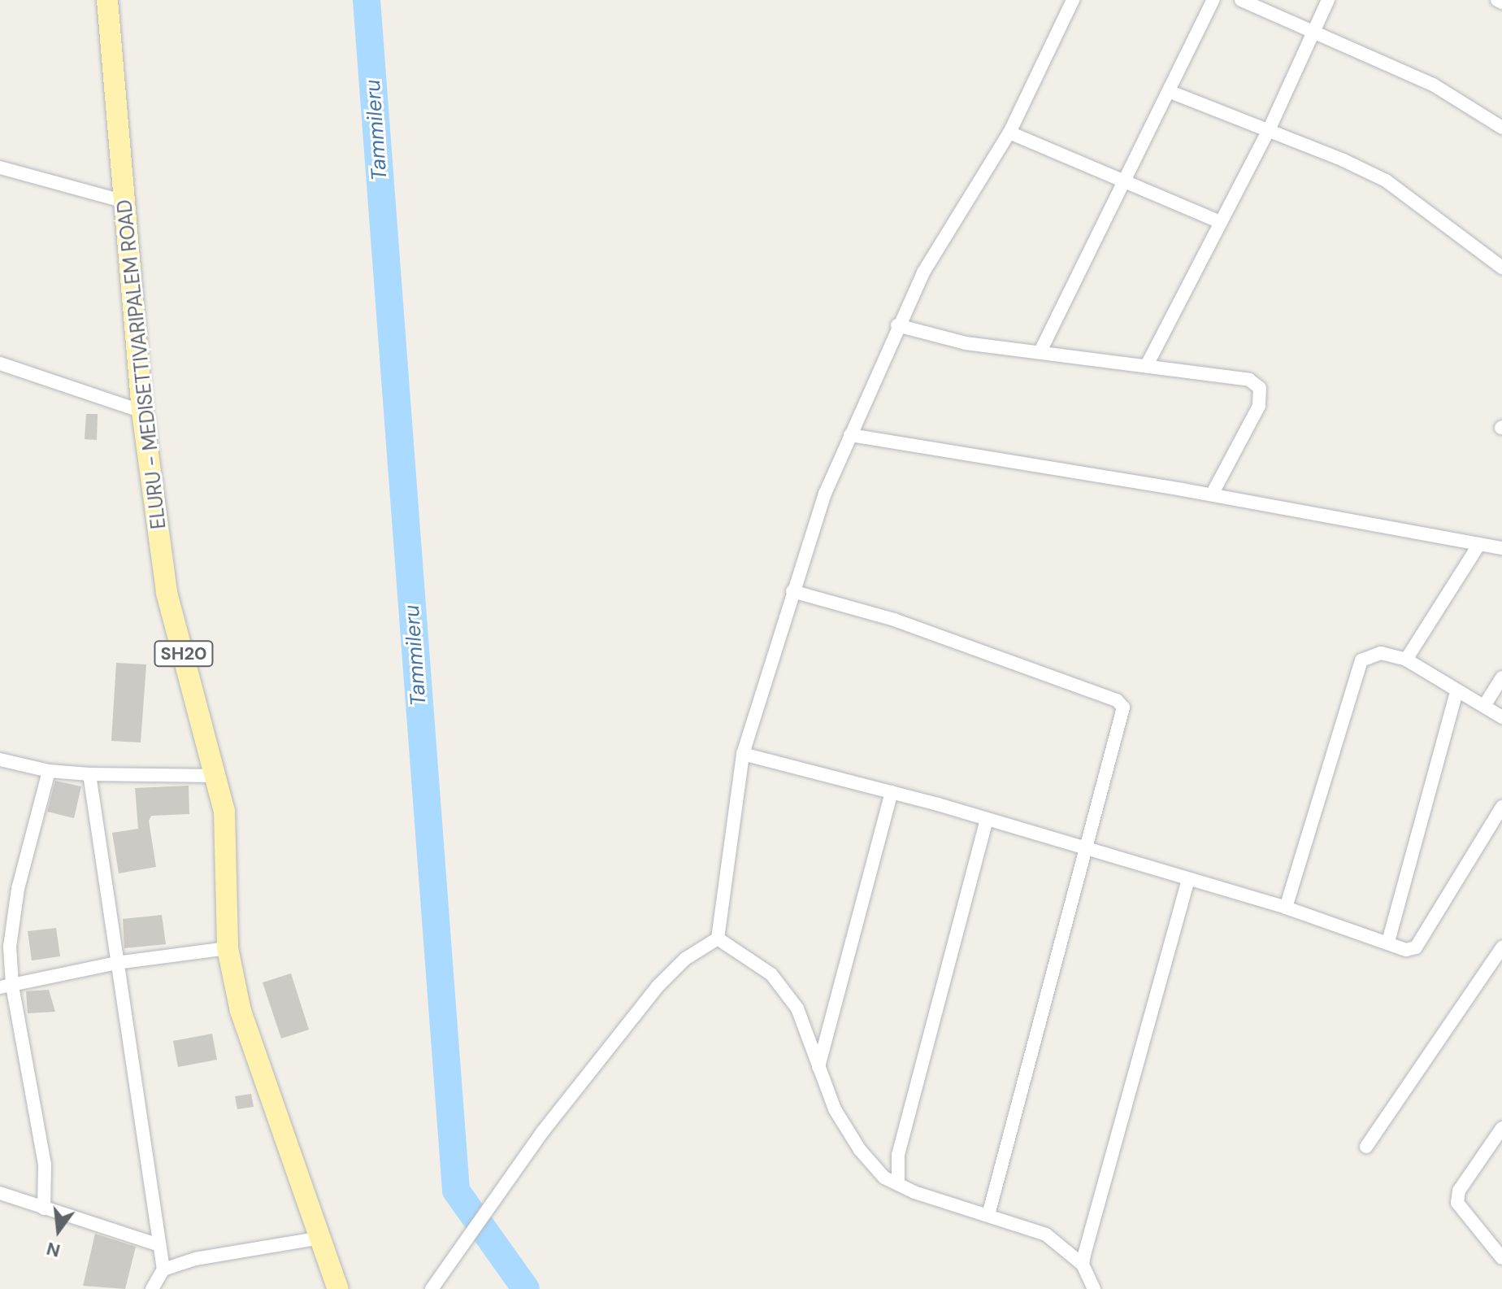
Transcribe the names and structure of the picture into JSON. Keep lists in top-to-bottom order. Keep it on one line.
{"streets":{"main road":["ELURU - MEDISETTIVARIPALEM ROAD","SH20"]},"water":["Tammileru"],"north":"bottom"}
